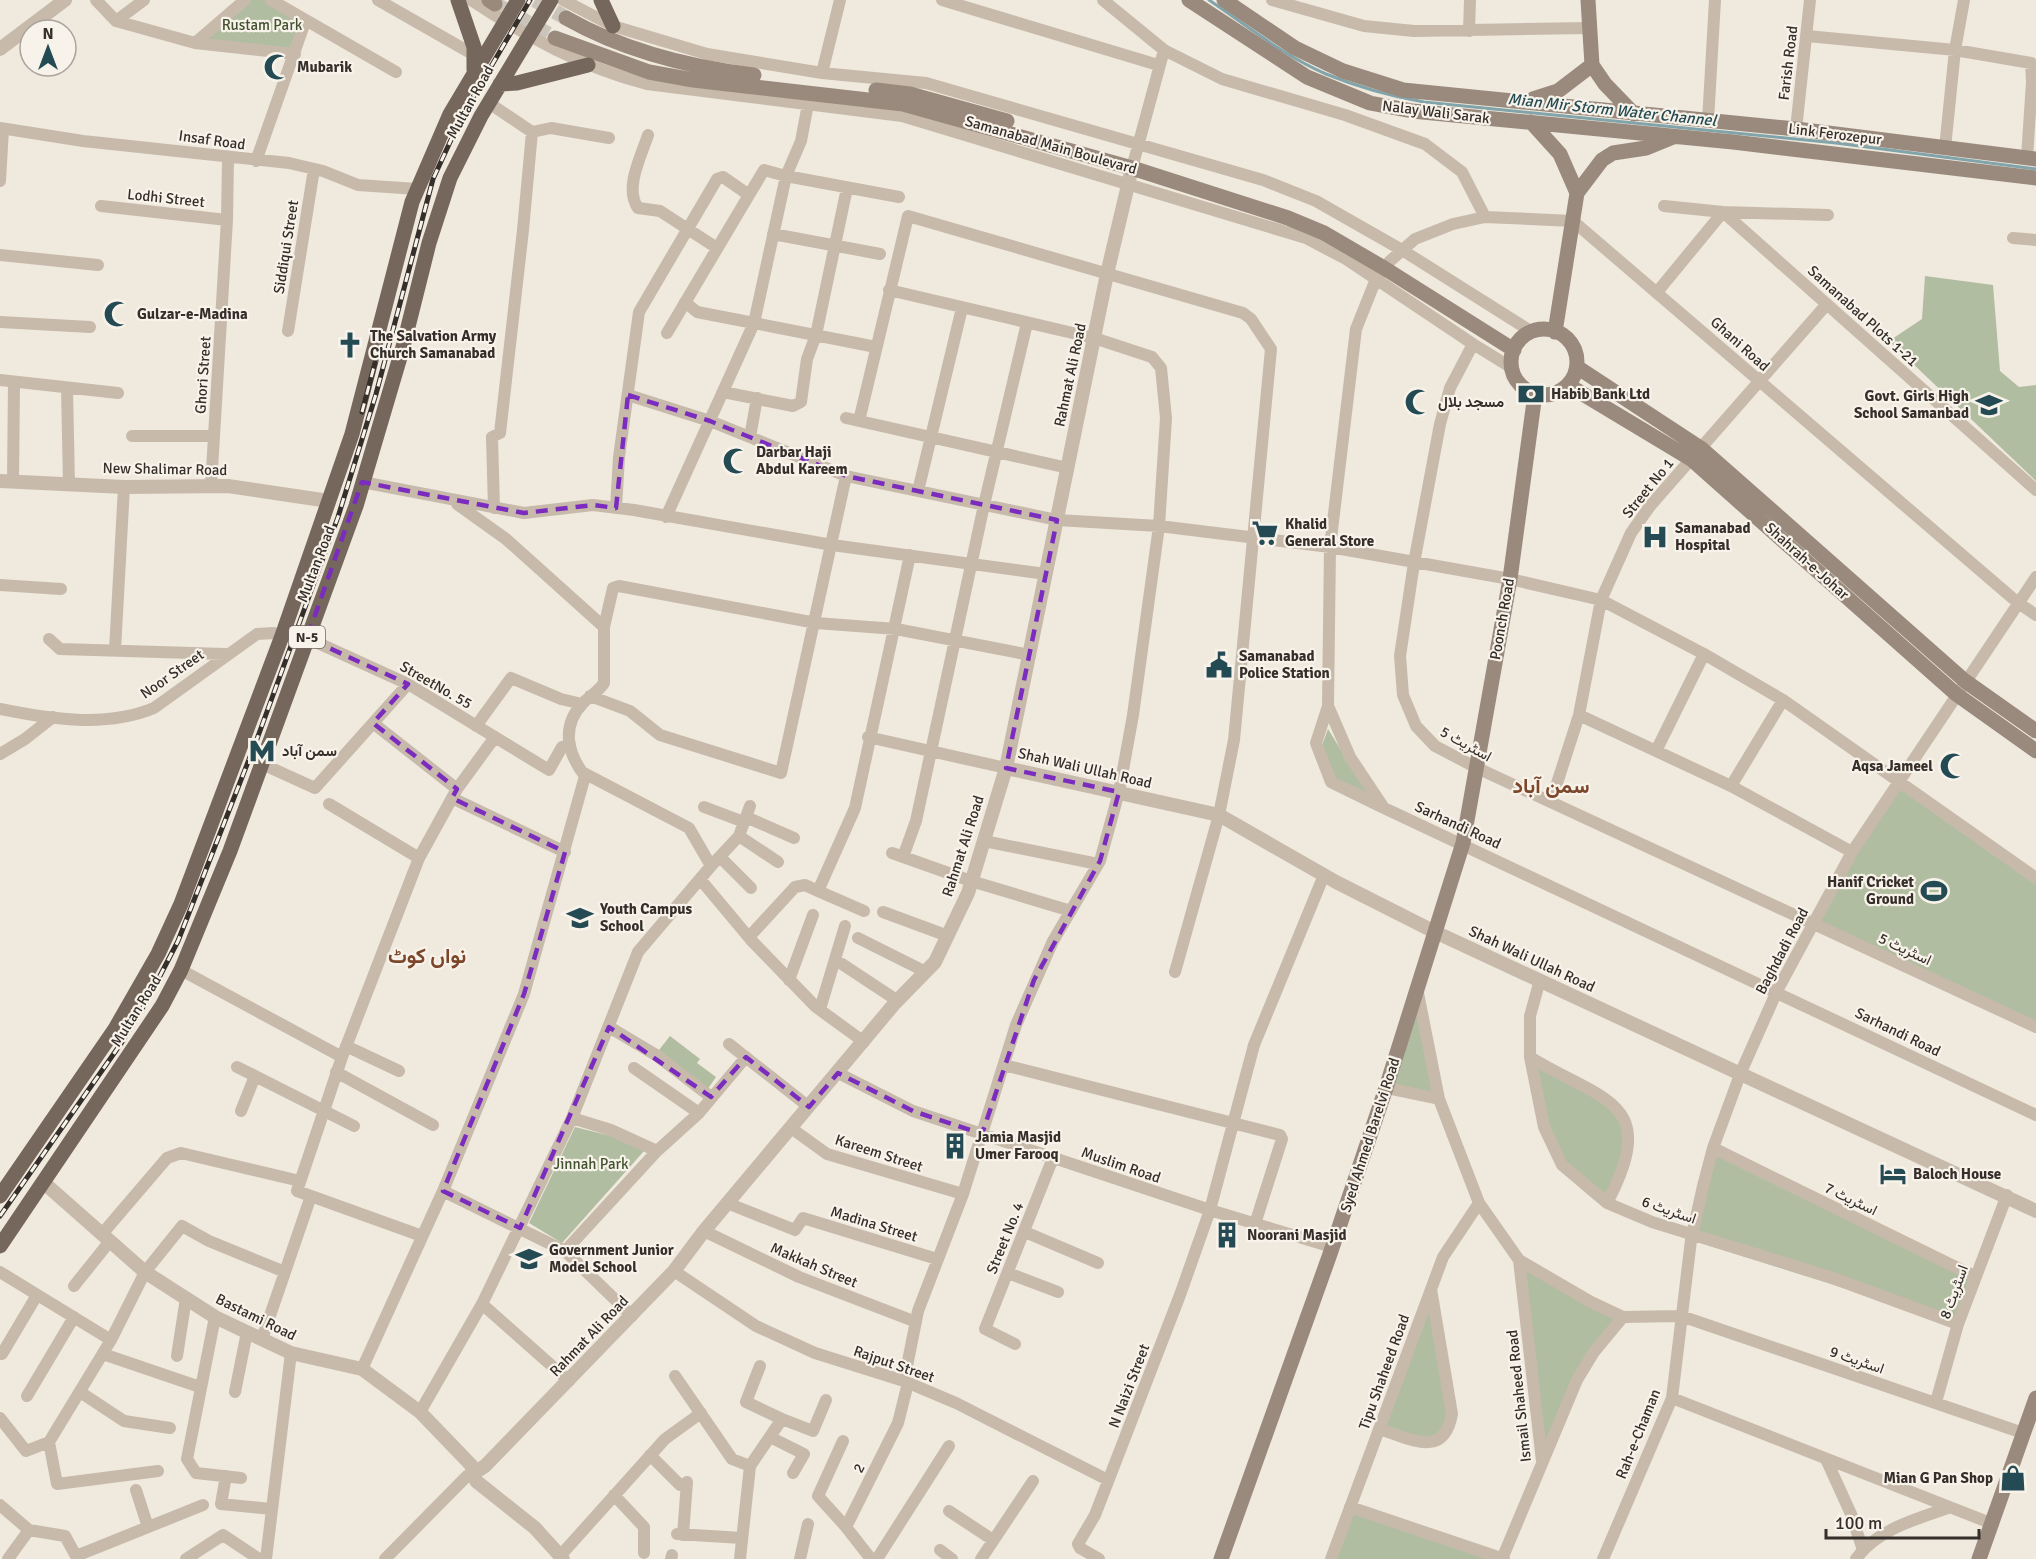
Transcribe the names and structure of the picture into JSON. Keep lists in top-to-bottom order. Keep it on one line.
{"streets":{"main road":["Multan Road","Nalay Wali Sarak","Link Ferozepur","Samanabad Main Boulevard","Shahrah-e-Johar","Poonch Road","N-5","Syed Ahmed Barelvi Road"],"street":["Farish Road","Insaf Road","Lodhi Street","Siddiqui Street","Samanabad Plots 1-21","Ghani Road","Ghori Street","Rahmat Ali Road","New Shalimar Road","Street No 1","Noor Street","StreetNo. 55","اسٹریٹ 5","Shah Wali Ullah Road","Sarhandi Road","Baghdadi Road","Kareem Street","Muslim Road","اسٹریٹ 7","اسٹریٹ 6","Madina Street","Street No. 4","Makkah Street","اسٹریٹ 8","Bastami Road","اسٹریٹ 9","Rajput Street","Tipu Shaheed Road","N Naizi Street","Ismail Shaheed Road","Rah-e-Chaman","2"]},"crossings":[["Farish Road","Link Ferozepur"],["Multan Road","Insaf Road"],["Multan Road","New Shalimar Road"],["Multan Road","Noor Street"],["Multan Road","StreetNo. 55"],["Multan Road","Bastami Road"],["Nalay Wali Sarak","Link Ferozepur"],["Insaf Road","Siddiqui Street"],["Insaf Road","Ghori Street"],["Samanabad Main Boulevard","Rahmat Ali Road"],["Samanabad Main Boulevard","Shahrah-e-Johar"],["Samanabad Main Boulevard","Poonch Road"],["Lodhi Street","Ghori Street"],["Samanabad Plots 1-21","Street No 1"],["Ghani Road","Street No 1"],["Ghani Road","Baghdadi Road"],["Ghori Street","New Shalimar Road"],["Rahmat Ali Road","Shah Wali Ullah Road"],["Rahmat Ali Road","Kareem Street"],["Rahmat Ali Road","Muslim Road"],["Rahmat Ali Road","Madina Street"],["Rahmat Ali Road","Makkah Street"],["Rahmat Ali Road","Bastami Road"],["Rahmat Ali Road","Rajput Street"],["Rahmat Ali Road","2"],["Street No 1","Shahrah-e-Johar"],["Street No 1","اسٹریٹ 5"],["Shahrah-e-Johar","Poonch Road"],["Shahrah-e-Johar","Baghdadi Road"],["Poonch Road","اسٹریٹ 5"],["Poonch Road","Sarhandi Road"],["Poonch Road","Syed Ahmed Barelvi Road"],["اسٹریٹ 5","Baghdadi Road"],["Shah Wali Ullah Road","Baghdadi Road"],["Shah Wali Ullah Road","Syed Ahmed Barelvi Road"],["Shah Wali Ullah Road","اسٹریٹ 6"],["Shah Wali Ullah Road","اسٹریٹ 8"],["Shah Wali Ullah Road","N Naizi Street"],["Shah Wali Ullah Road","2"],["Sarhandi Road","Baghdadi Road"],["Sarhandi Road","Syed Ahmed Barelvi Road"],["Baghdadi Road","اسٹریٹ 7"],["Baghdadi Road","اسٹریٹ 6"],["Baghdadi Road","اسٹریٹ 9"],["Baghdadi Road","Rah-e-Chaman"],["Syed Ahmed Barelvi Road","Muslim Road"],["Kareem Street","2"],["Muslim Road","Street No. 4"],["Muslim Road","N Naizi Street"],["Muslim Road","2"],["اسٹریٹ 7","اسٹریٹ 8"],["اسٹریٹ 6","اسٹریٹ 8"],["Madina Street","2"],["Makkah Street","2"],["اسٹریٹ 8","اسٹریٹ 9"],["اسٹریٹ 9","Rah-e-Chaman"],["Rajput Street","N Naizi Street"],["Rajput Street","2"]],"districts":["سمن آباد","نواں کوٹ"],"water":["Mian Mir Storm Water Channel"],"parks":["Rustam Park","Jinnah Park"],"places":{"mosque":["Mubarik","Gulzar-e-Madina","مسجد بلال","Darbar Haji Abdul Kareem","Aqsa Jameel"],"church":["The Salvation Army Church Samanabad"],"bank":["Habib Bank Ltd"],"school or university":["Govt. Girls High School Samanbad","Youth Campus School","Government Junior Model School"],"supermarket":["Khalid General Store"],"hospital":["Samanabad Hospital"],"public building":["Samanabad Police Station"],"metro station":["سمن آباد"],"sports":["Hanif Cricket Ground"],"building":["Jamia Masjid Umer Farooq","Noorani Masjid"],"hotel":["Baloch House"],"shop":["Mian G Pan Shop"]},"scale_bar":"100 m","north":"top"}
